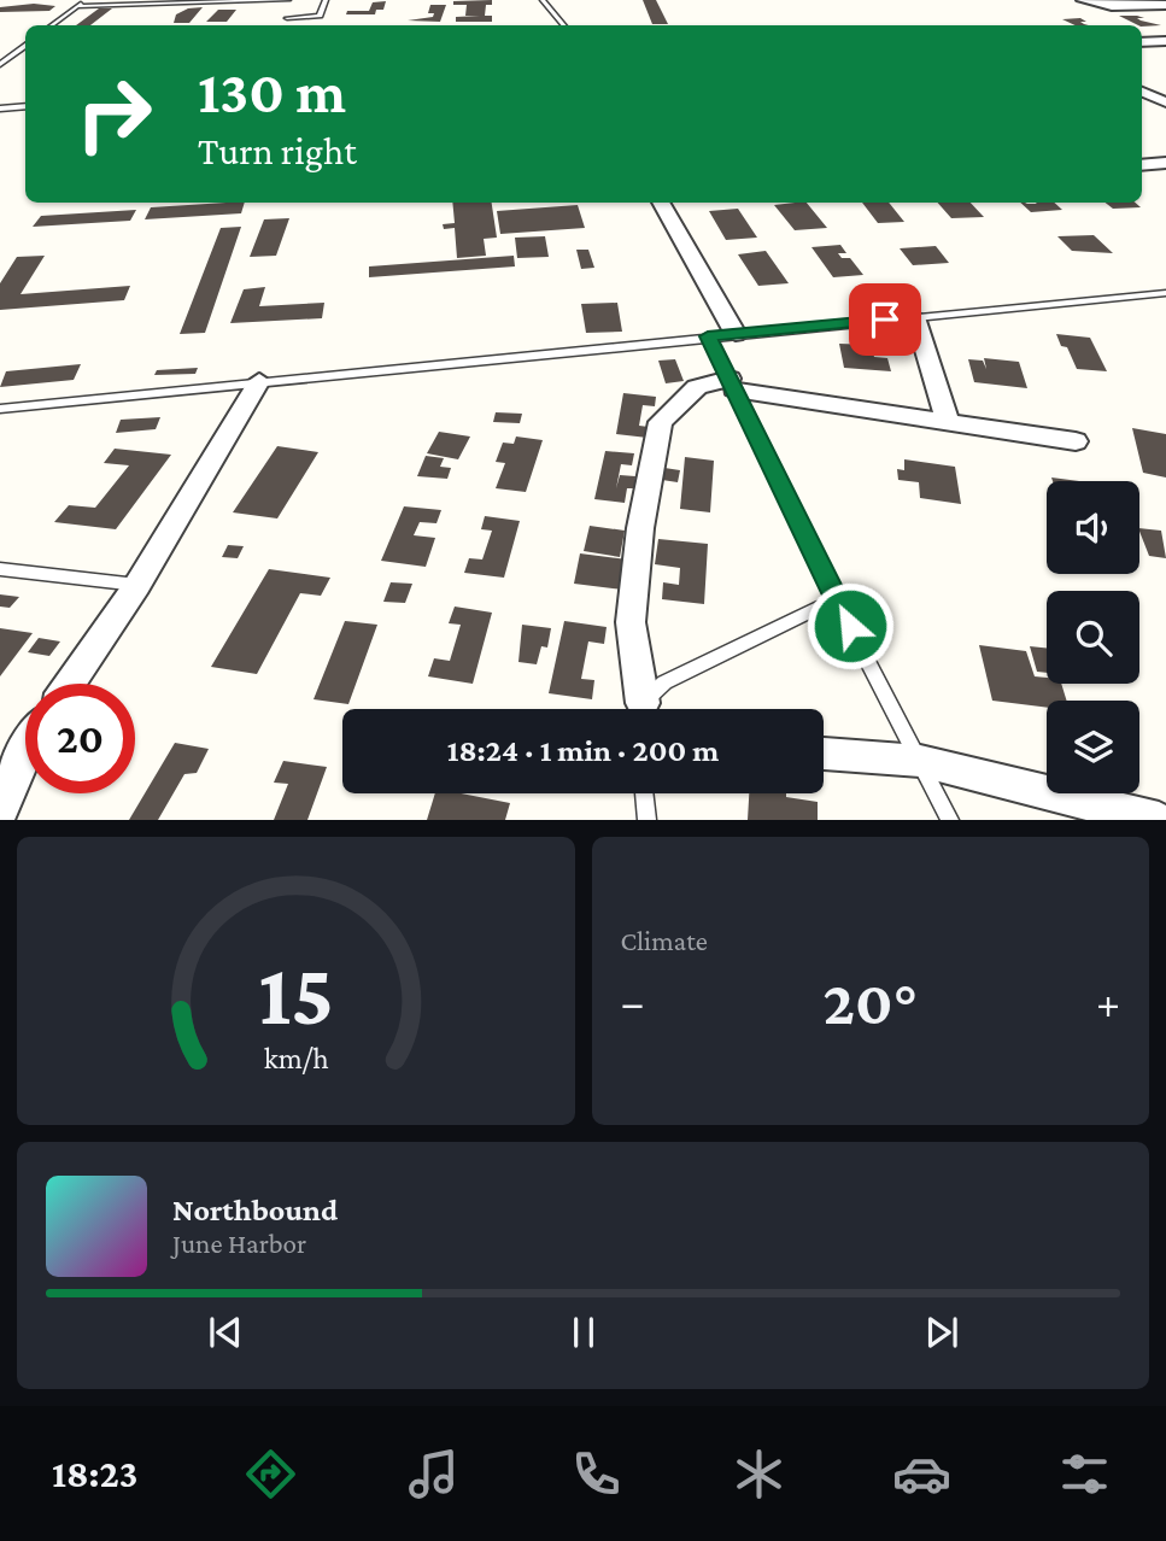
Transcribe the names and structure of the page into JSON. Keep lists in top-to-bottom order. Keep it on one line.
{"page":{"turn":["130 m","Turn right"],"limit":"20","trip":"18:24 · 1 min · 200 m","tile":"Climate","heat":["−","20°","+"],"song":["Northbound","June Harbor"],"tabs":"18:23","gauge":["15","km/h"]}}
